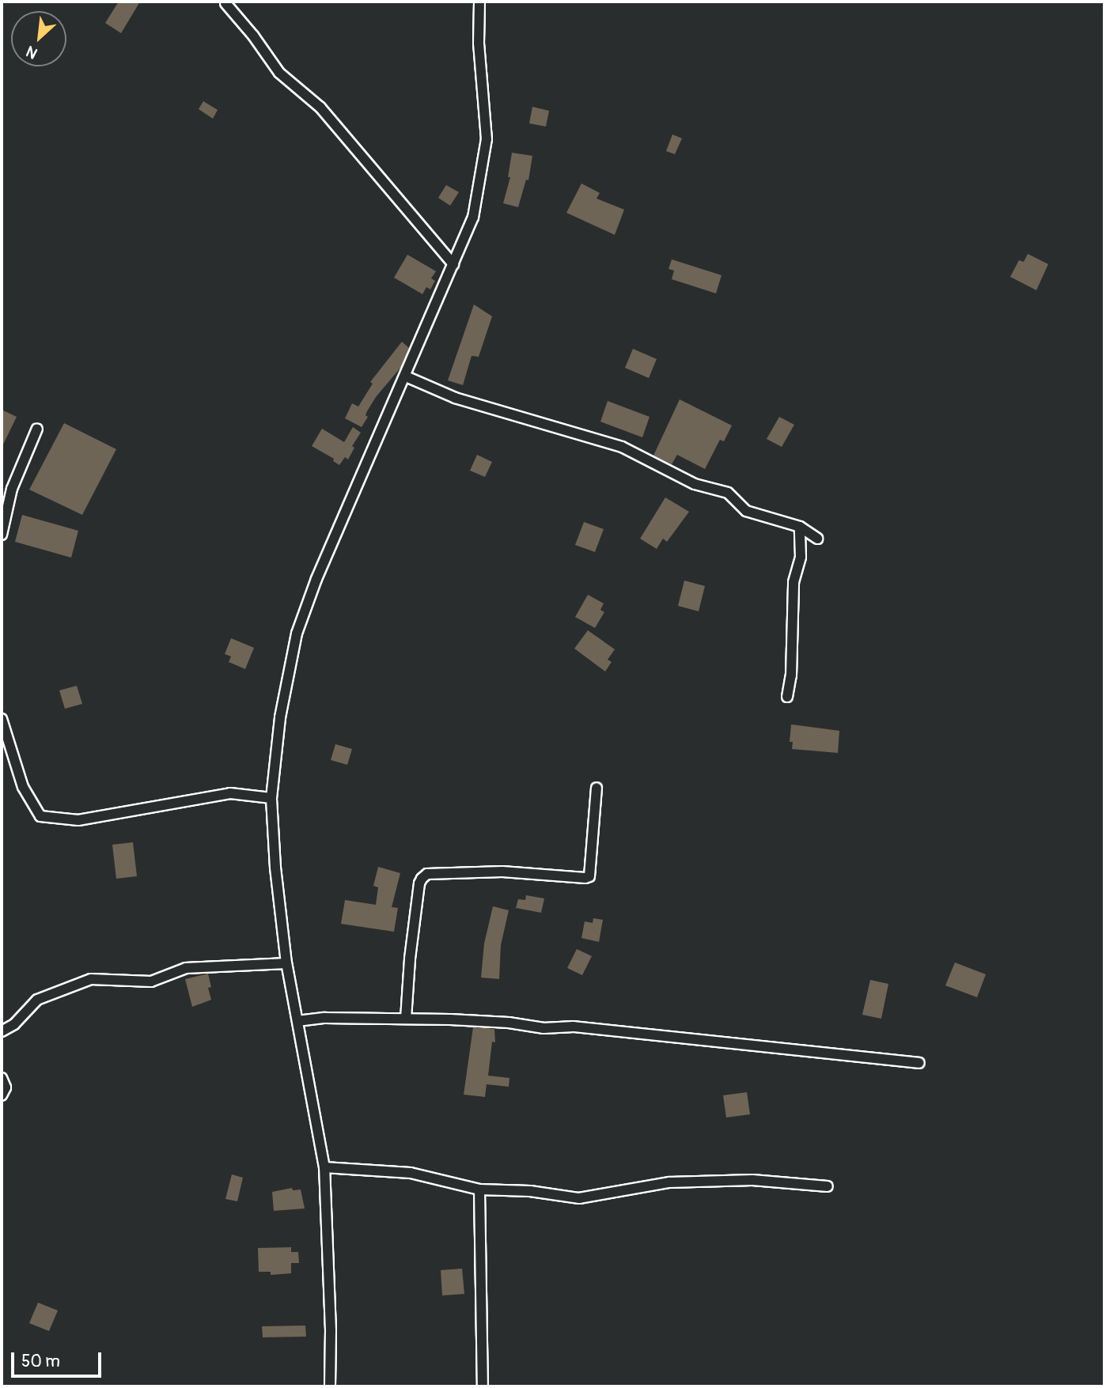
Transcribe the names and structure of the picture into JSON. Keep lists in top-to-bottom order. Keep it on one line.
{"scale_bar":"50 m","north":"bottom left"}
